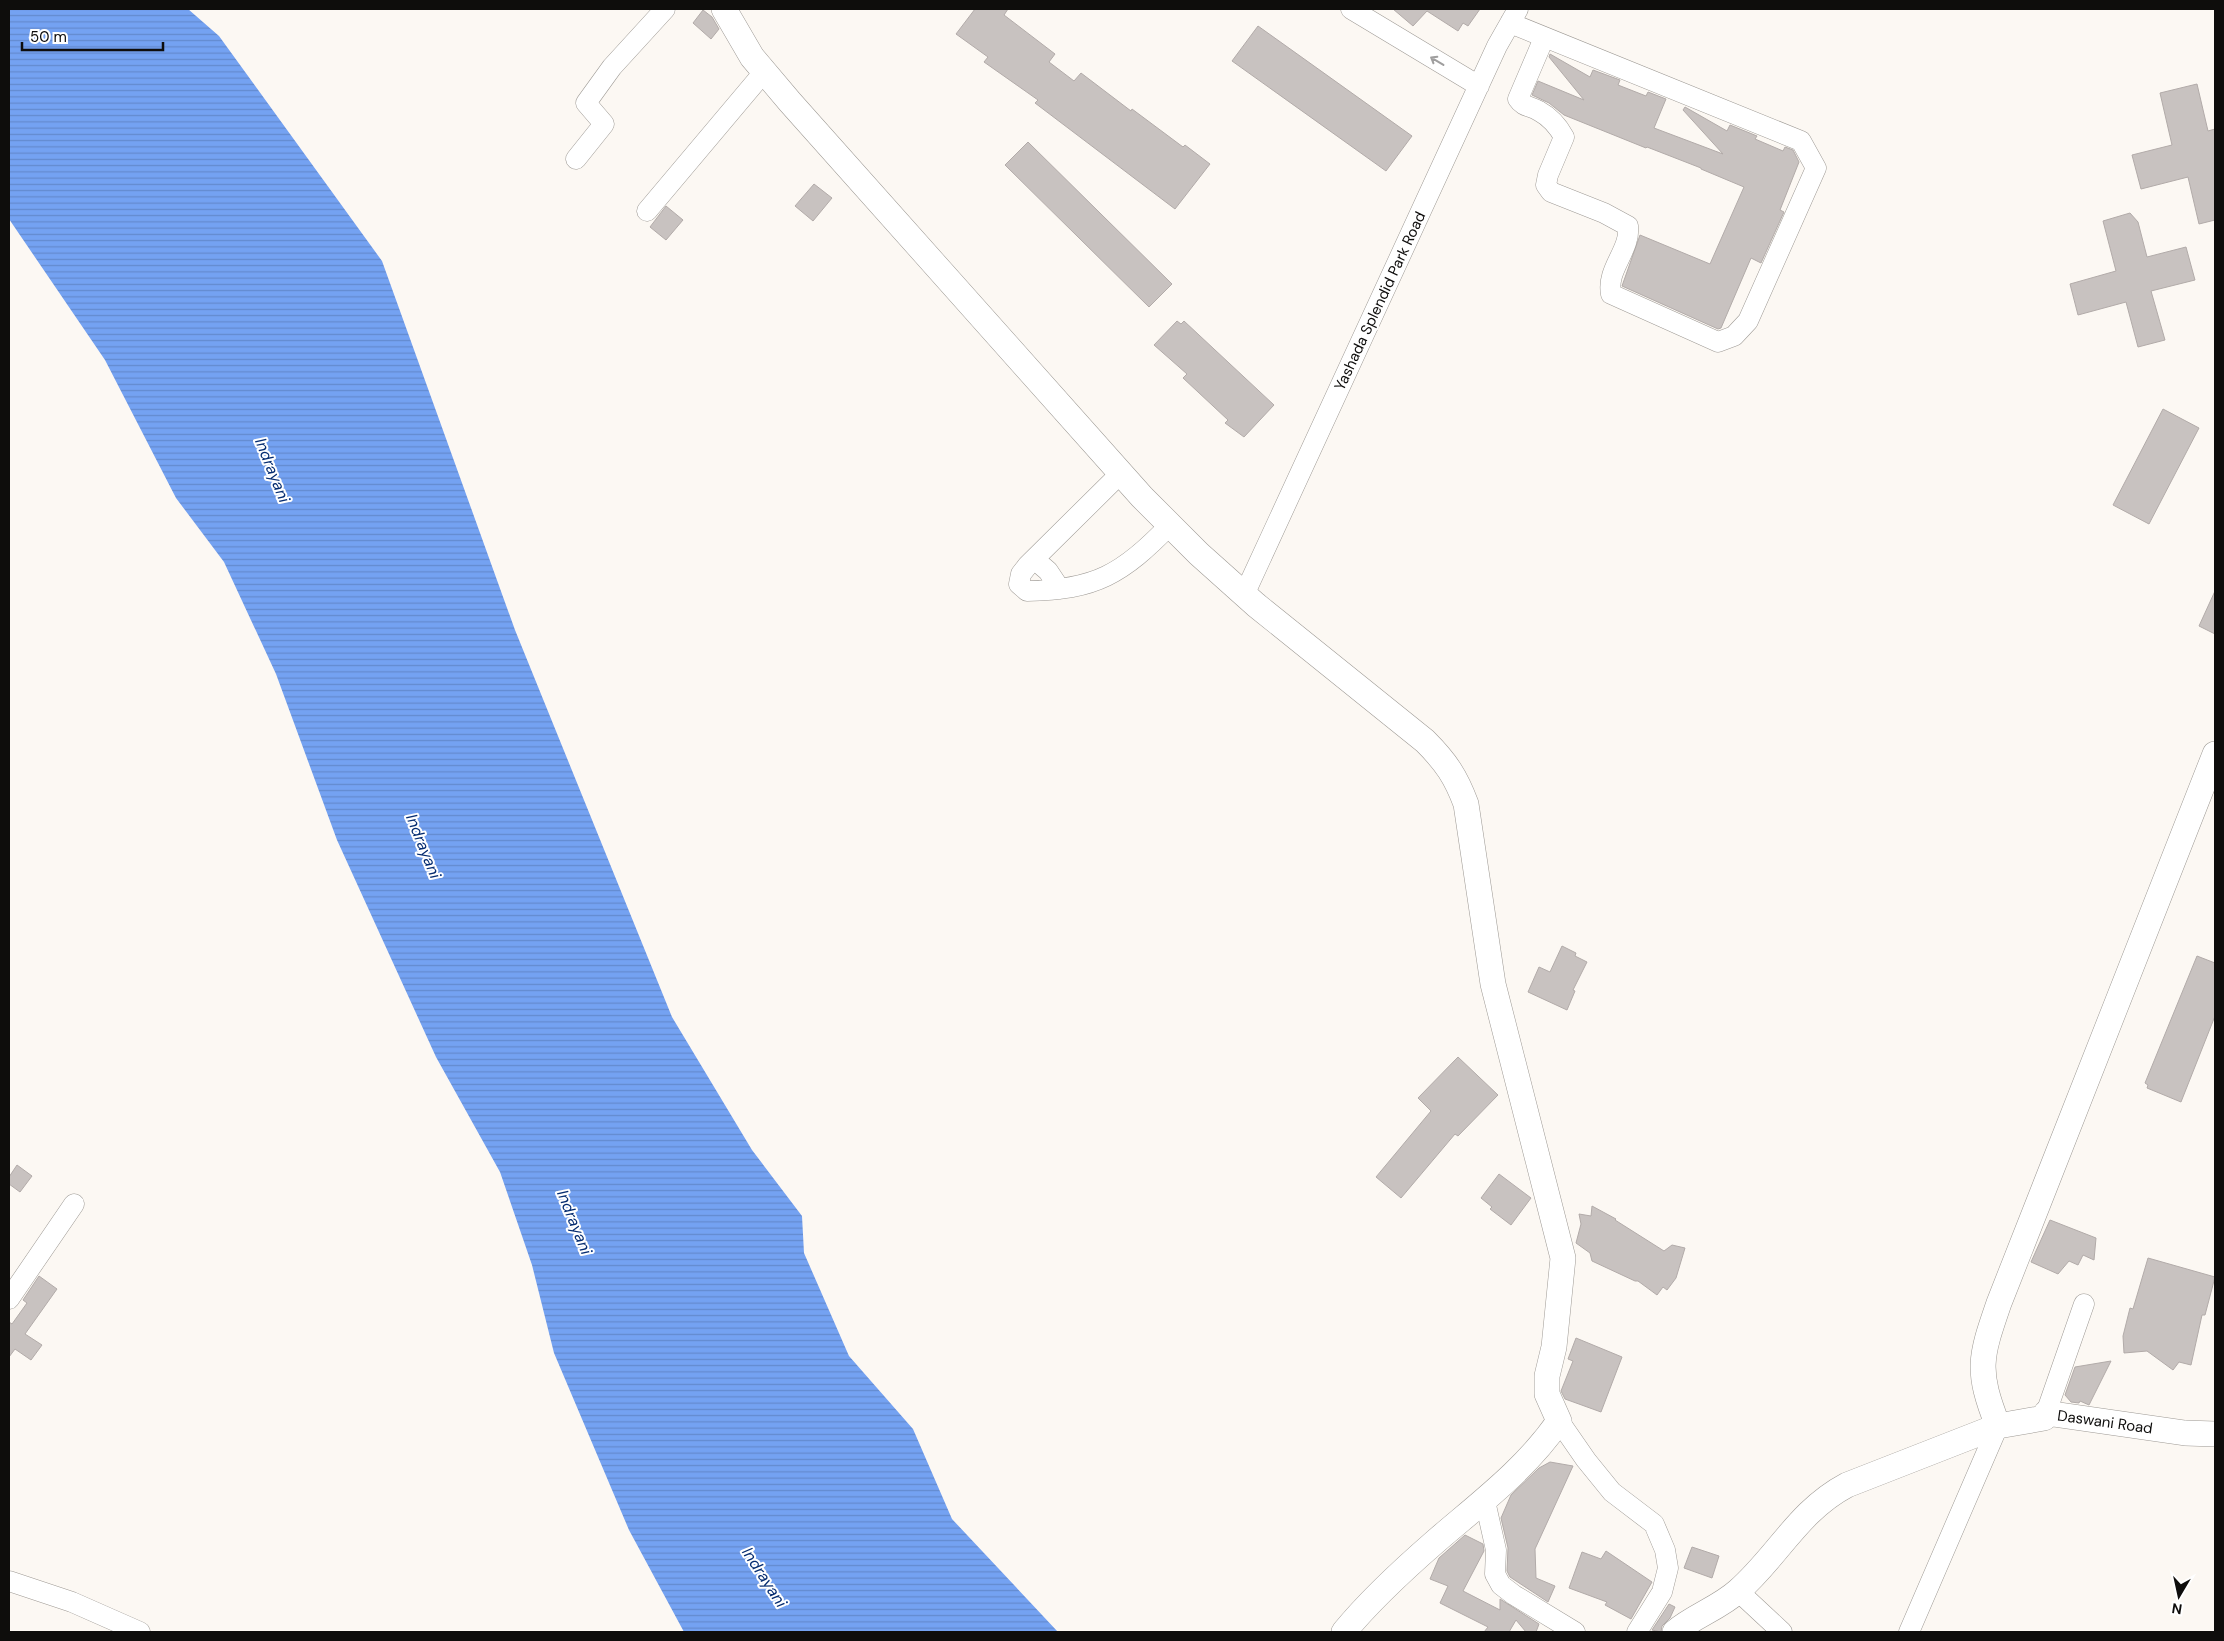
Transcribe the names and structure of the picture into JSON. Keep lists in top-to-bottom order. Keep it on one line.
{"streets":{"street":["Yashada Splendid Park Road","Daswani Road"]},"water":["Indrayani"],"scale_bar":"50 m","north":"bottom"}
